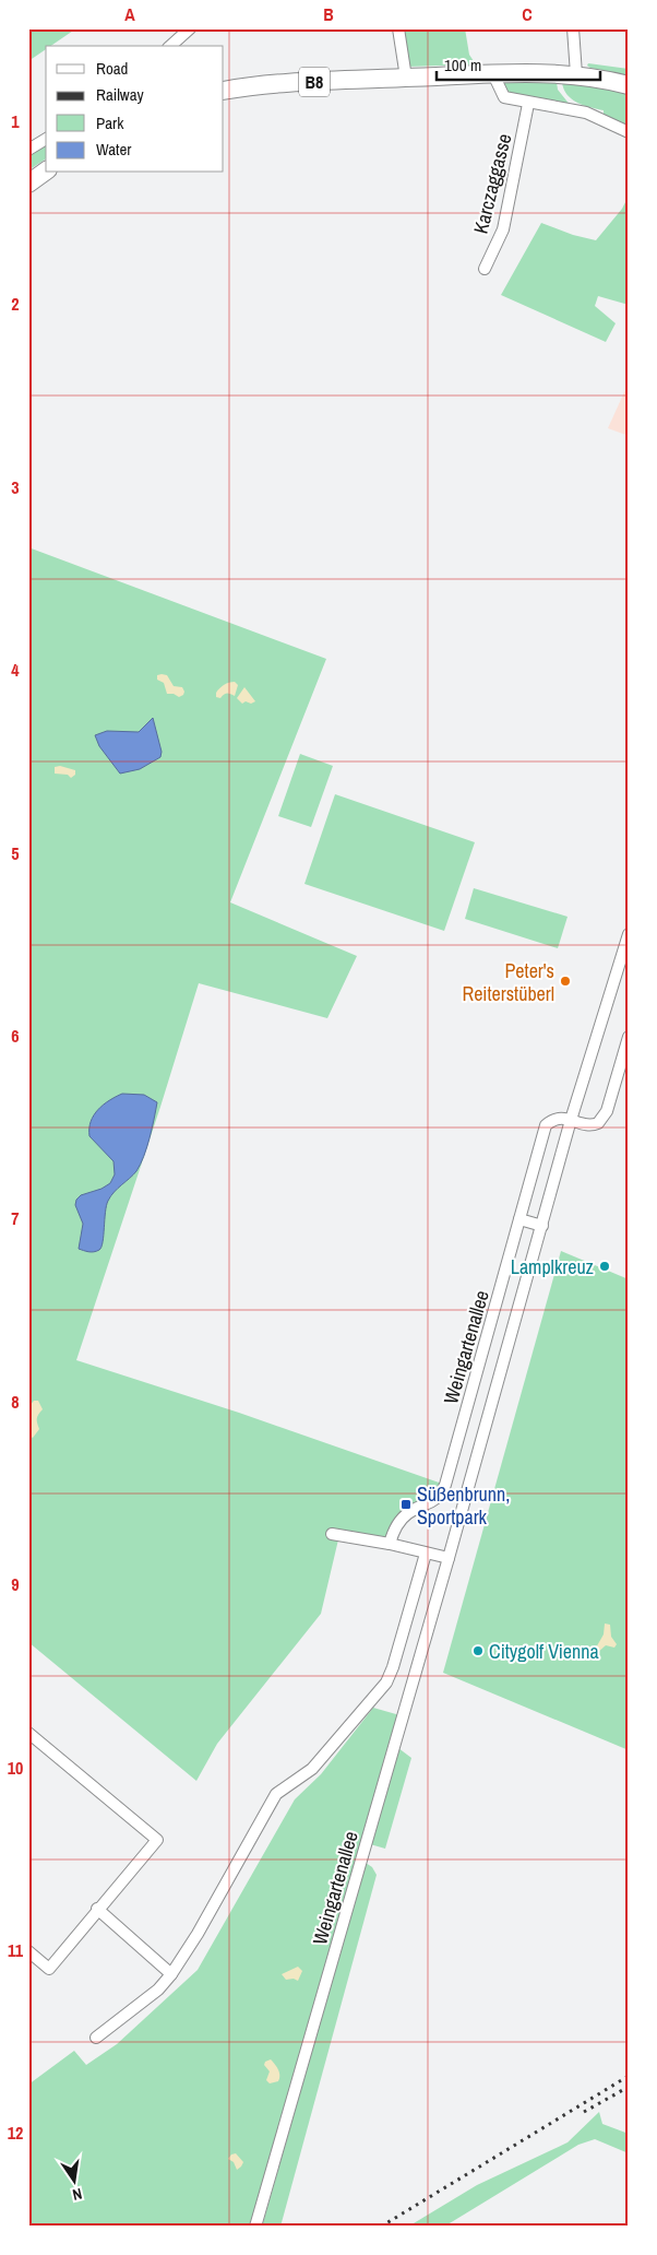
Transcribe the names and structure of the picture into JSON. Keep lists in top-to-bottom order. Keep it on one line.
{"streets":{"main road":["B8"],"street":["Karczaggasse","Weingartenallee"]},"places":{"other":["Peter's Reiterstüberl","Lamplkreuz","Citygolf Vienna"],"transit":["Süßenbrunn, Sportpark"]},"legend":["Road","Railway","Park","Water"],"scale_bar":"100 m","north":"bottom","grid":{"columns":["A","B","C"],"rows":["1","2","3","4","5","6","7","8","9","10","11","12"]}}
